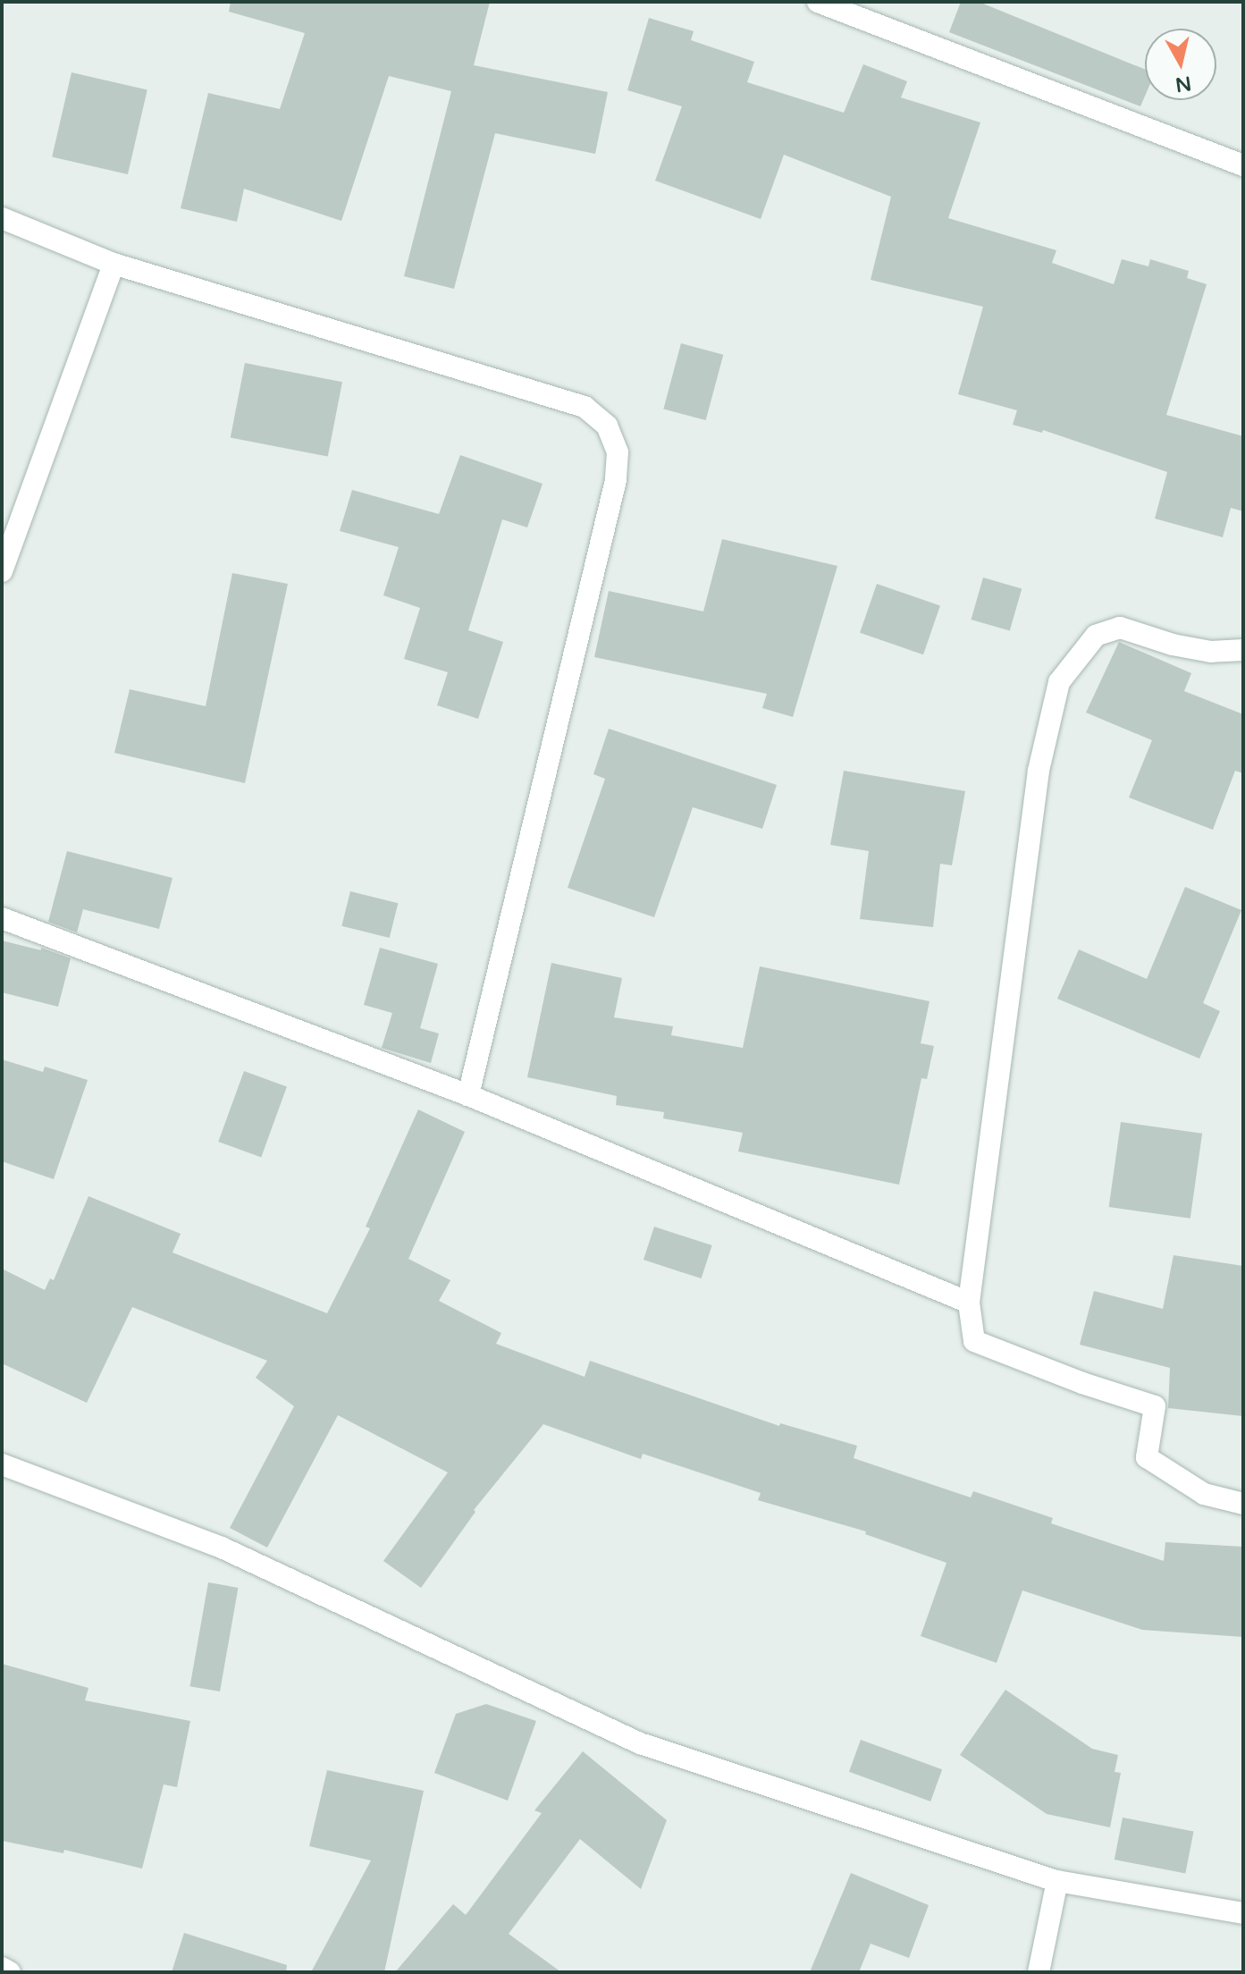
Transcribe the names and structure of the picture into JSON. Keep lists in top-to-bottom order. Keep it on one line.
{"north":"bottom"}
